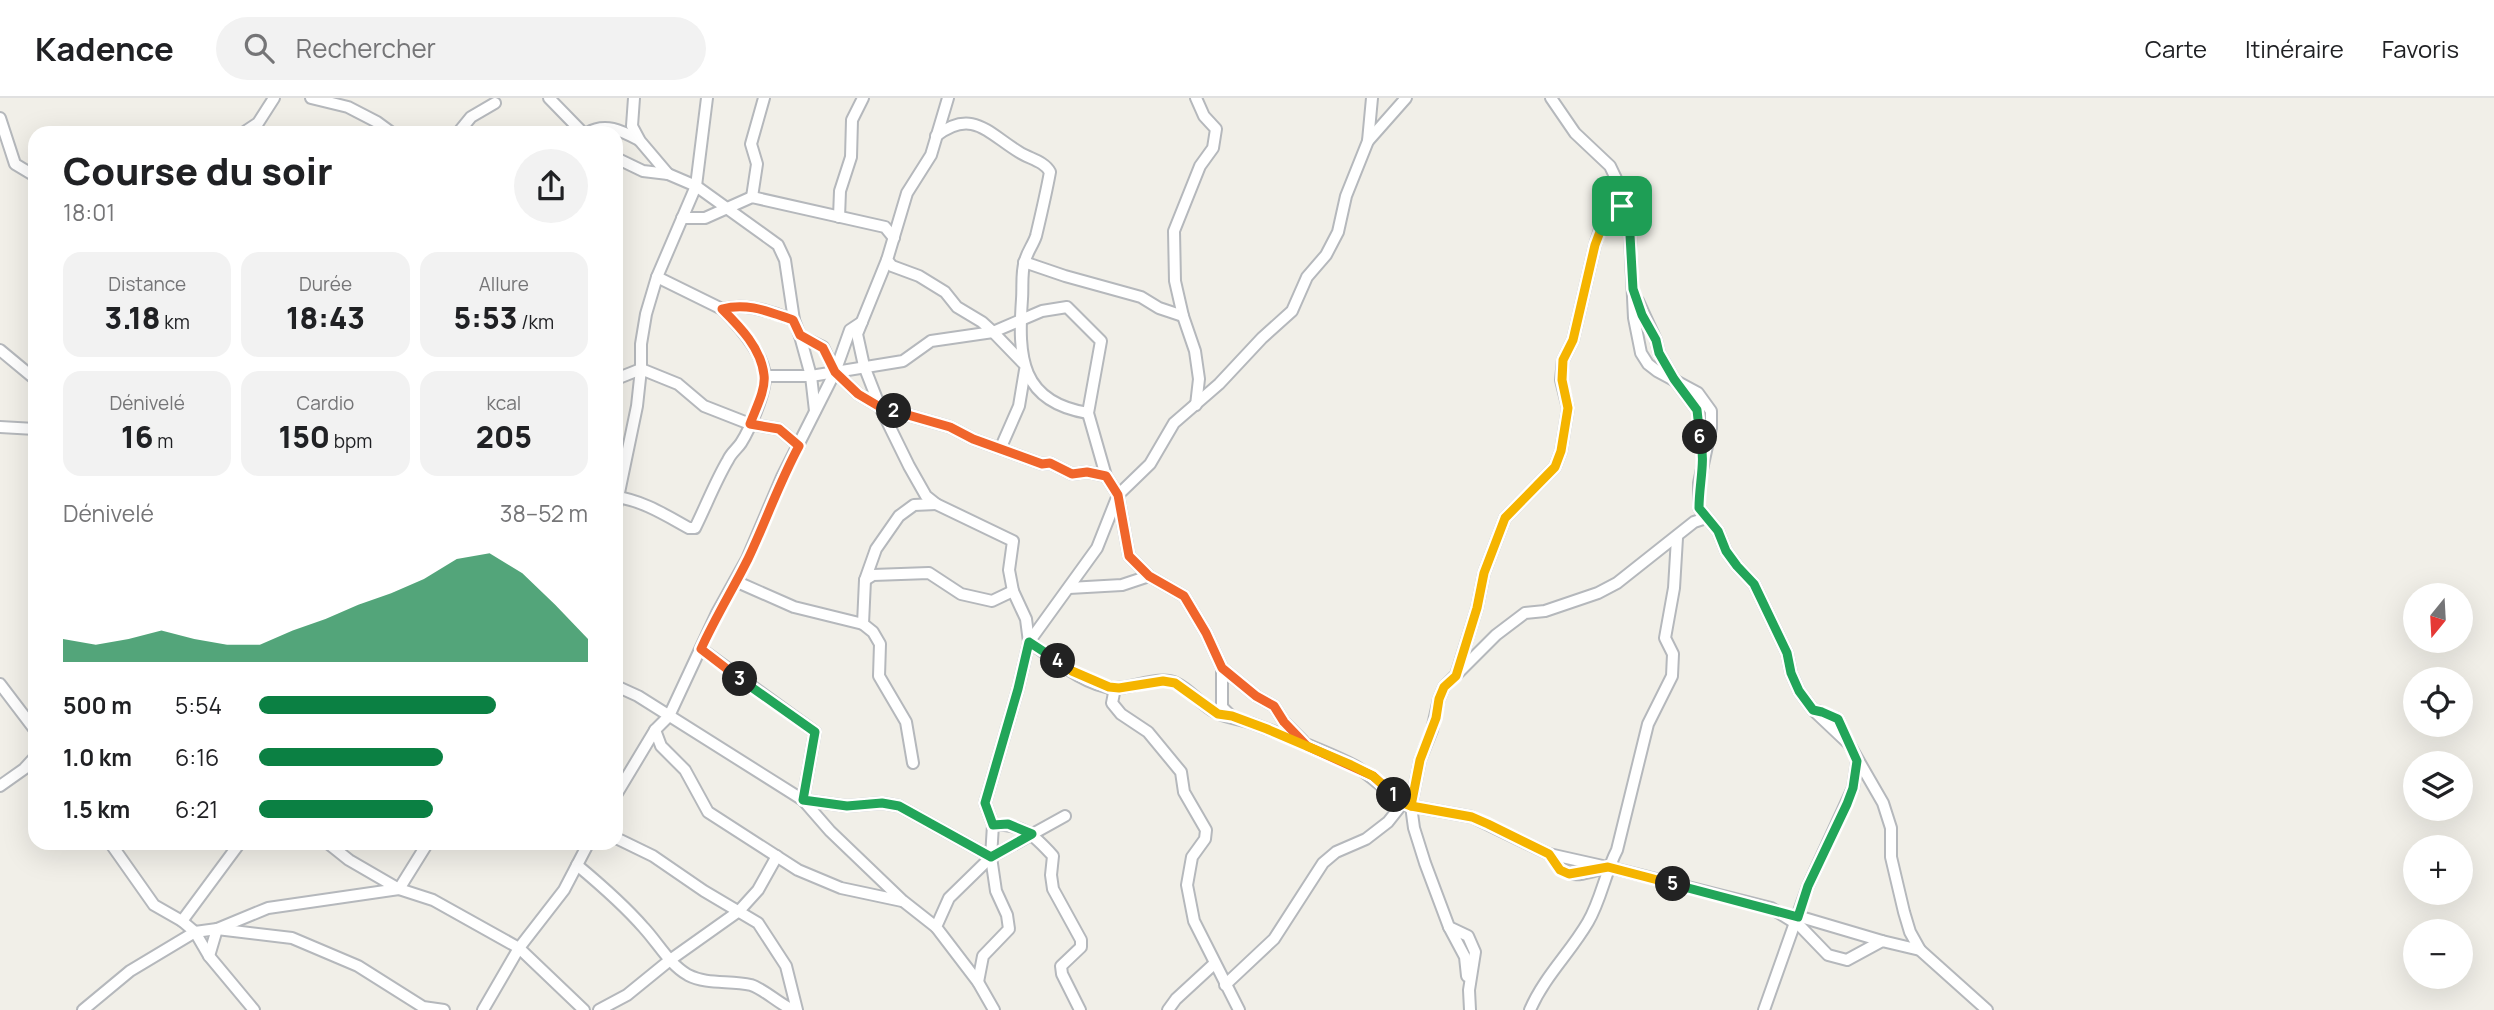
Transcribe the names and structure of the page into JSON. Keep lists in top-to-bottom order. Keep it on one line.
{"north":"bottom","page":{"header":"Kadence","search":"Rechercher","nav":["Carte","Itinéraire","Favoris"],"heading":["Course du soir","18:01"],"stats":[["Distance","3.18 km"],["Durée","18:43"],["Allure","5:53 /km"],["Dénivelé","16 m"],["Cardio","150 bpm"],["kcal","205"]],"pins":["2","6","4","3","1","5"],"chart":["Dénivelé","38–52 m"],"map_buttons":["+","−"],"list":[{"name":"500 m","note":"5:54"},{"name":"1.0 km","note":"6:16"},{"name":"1.5 km","note":"6:21"}]}}
